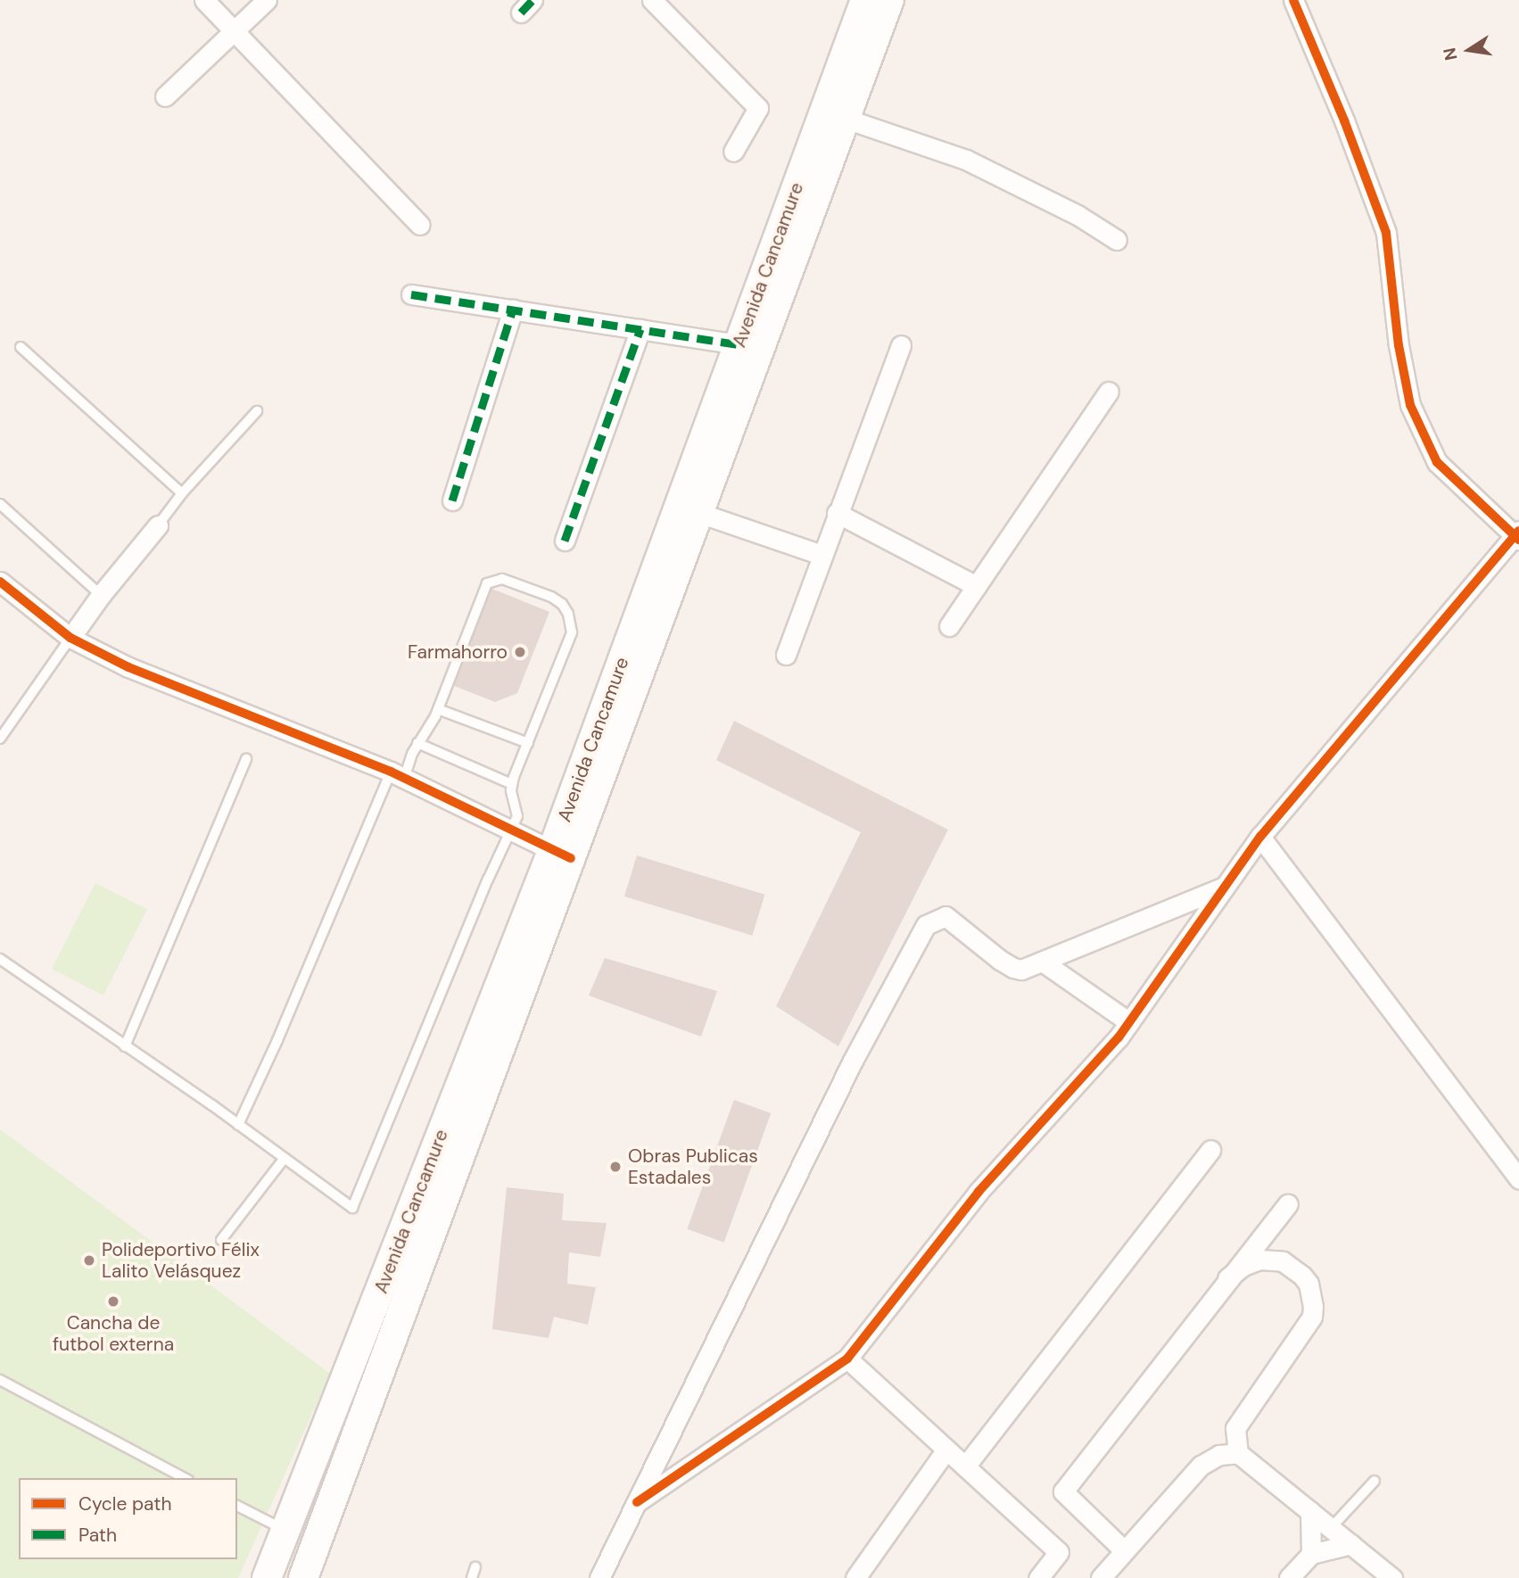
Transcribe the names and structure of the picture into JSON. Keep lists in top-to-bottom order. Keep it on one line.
{"streets":{"main road":["Avenida Cancamure"]},"places":["Farmahorro","Obras Publicas Estadales","Polideportivo Félix Lalito Velásquez","Cancha de futbol externa"],"legend":["Cycle path","Path"],"north":"left"}
